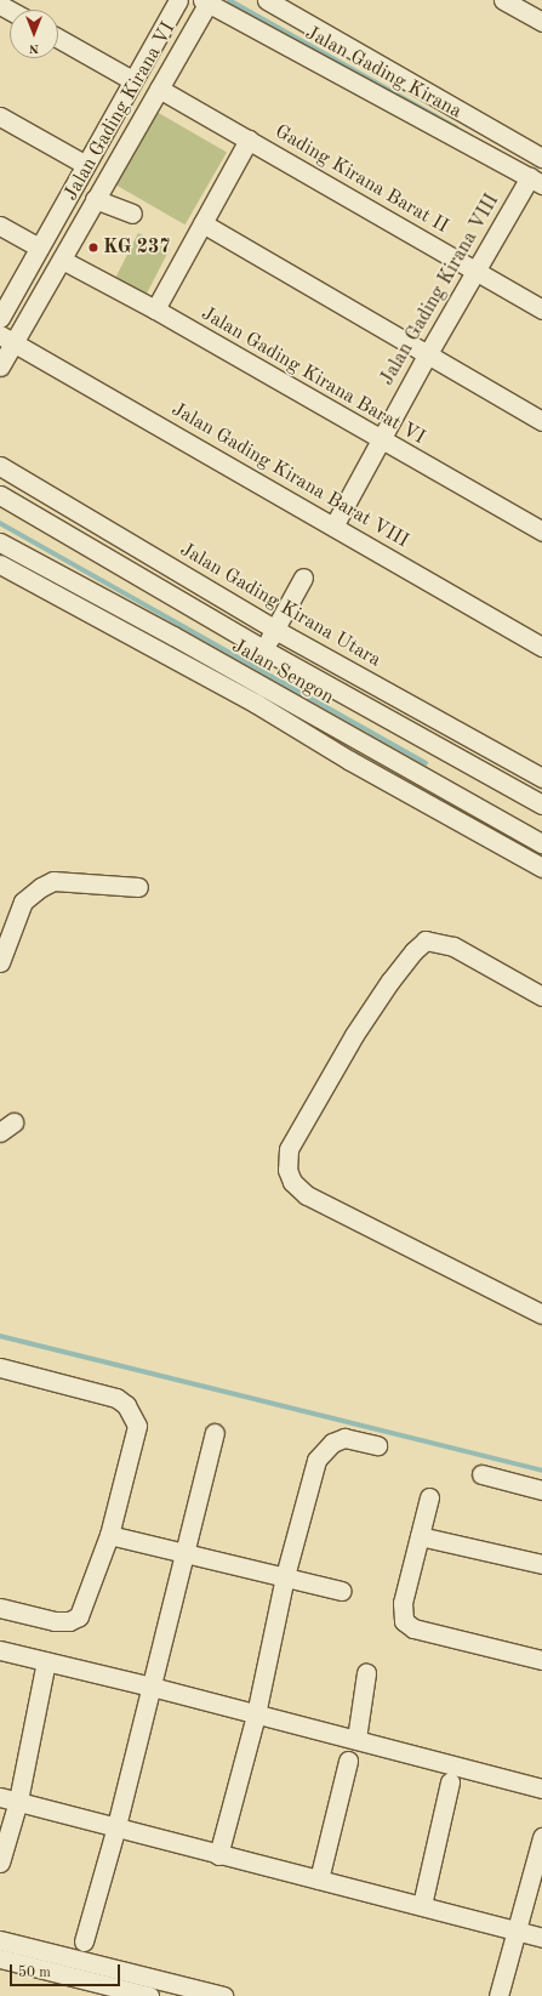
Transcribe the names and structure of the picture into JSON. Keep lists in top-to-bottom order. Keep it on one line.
{"streets":{"street":["Jalan Gading Kirana","Jalan Gading Kirana VI","Gading Kirana Barat II","Jalan Gading Kirana VIII","Jalan Gading Kirana Barat VI","Jalan Gading Kirana Barat VIII","Jalan Gading Kirana Utara","Jalan Sengon"]},"crossings":[["Jalan Gading Kirana","Jalan Gading Kirana VI"],["Jalan Gading Kirana","Jalan Gading Kirana VIII"],["Jalan Gading Kirana VI","Gading Kirana Barat II"],["Jalan Gading Kirana VI","Jalan Gading Kirana Barat VI"],["Jalan Gading Kirana VI","Jalan Gading Kirana Barat VIII"],["Gading Kirana Barat II","Jalan Gading Kirana VIII"],["Jalan Gading Kirana VIII","Jalan Gading Kirana Barat VI"],["Jalan Gading Kirana VIII","Jalan Gading Kirana Barat VIII"]],"places":["KG 237"],"scale_bar":"50 m","north":"bottom"}
